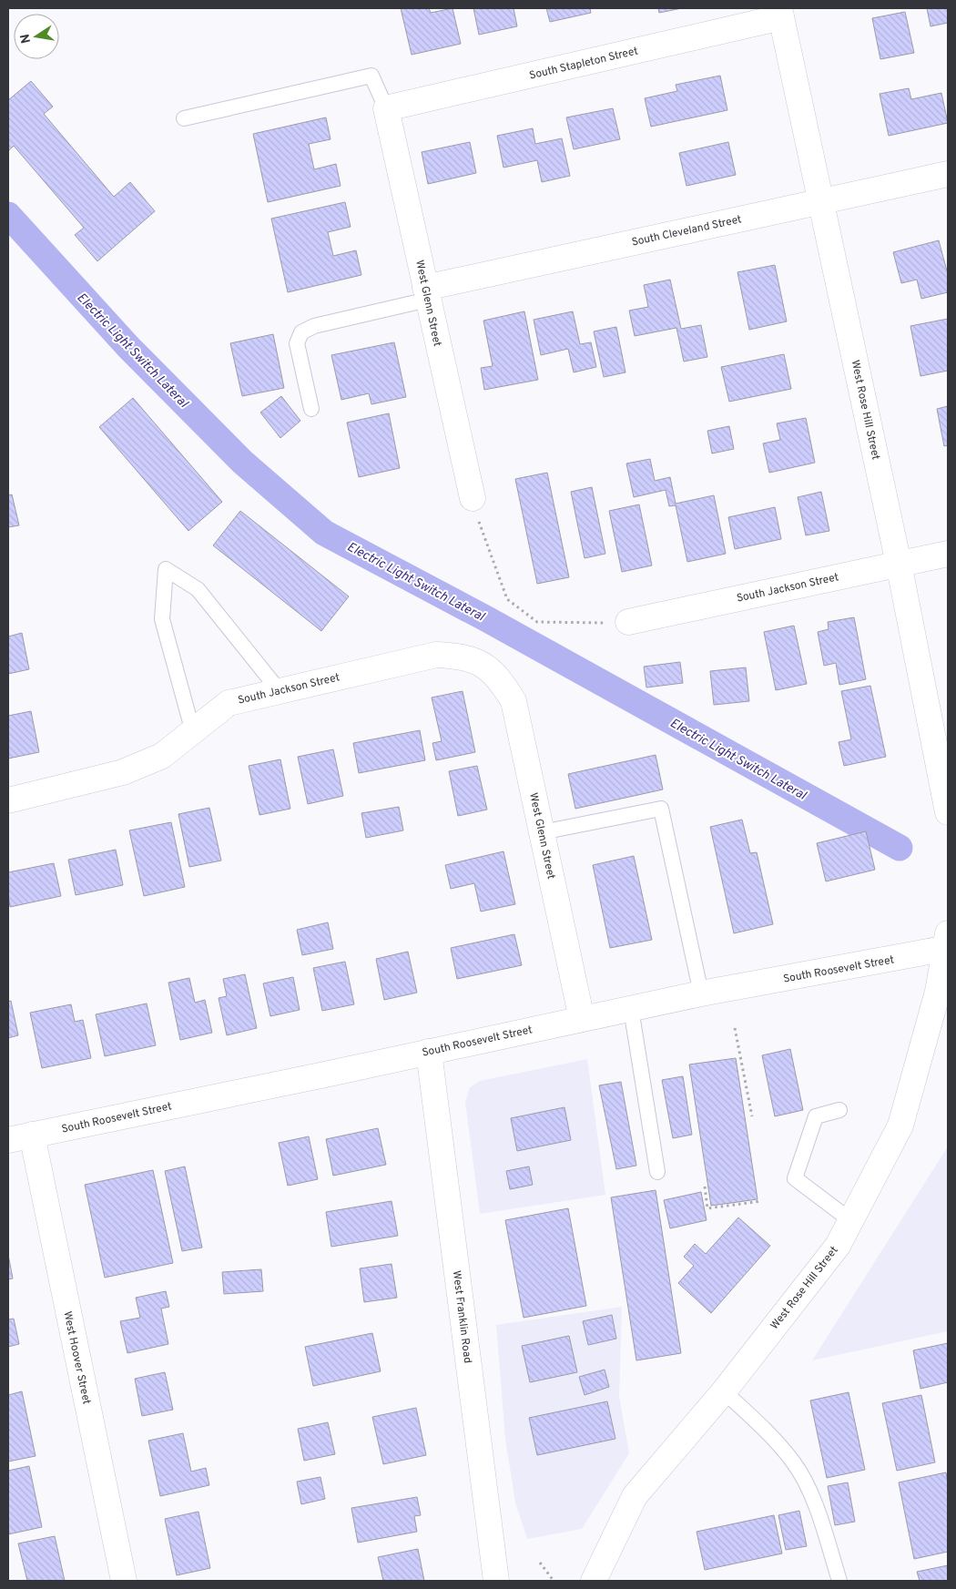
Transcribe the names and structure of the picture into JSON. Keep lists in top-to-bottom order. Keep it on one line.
{"streets":{"street":["South Stapleton Street","South Cleveland Street","West Glenn Street","West Rose Hill Street","South Jackson Street","South Roosevelt Street","West Franklin Road","West Hoover Street"]},"crossings":[["South Stapleton Street","West Glenn Street"],["South Stapleton Street","West Rose Hill Street"],["South Cleveland Street","West Glenn Street"],["South Cleveland Street","West Rose Hill Street"],["West Glenn Street","South Jackson Street"],["West Glenn Street","South Roosevelt Street"],["West Rose Hill Street","South Jackson Street"],["West Rose Hill Street","South Roosevelt Street"],["South Roosevelt Street","West Franklin Road"],["South Roosevelt Street","West Hoover Street"]],"water":["Electric Light Switch Lateral"],"north":"left"}
